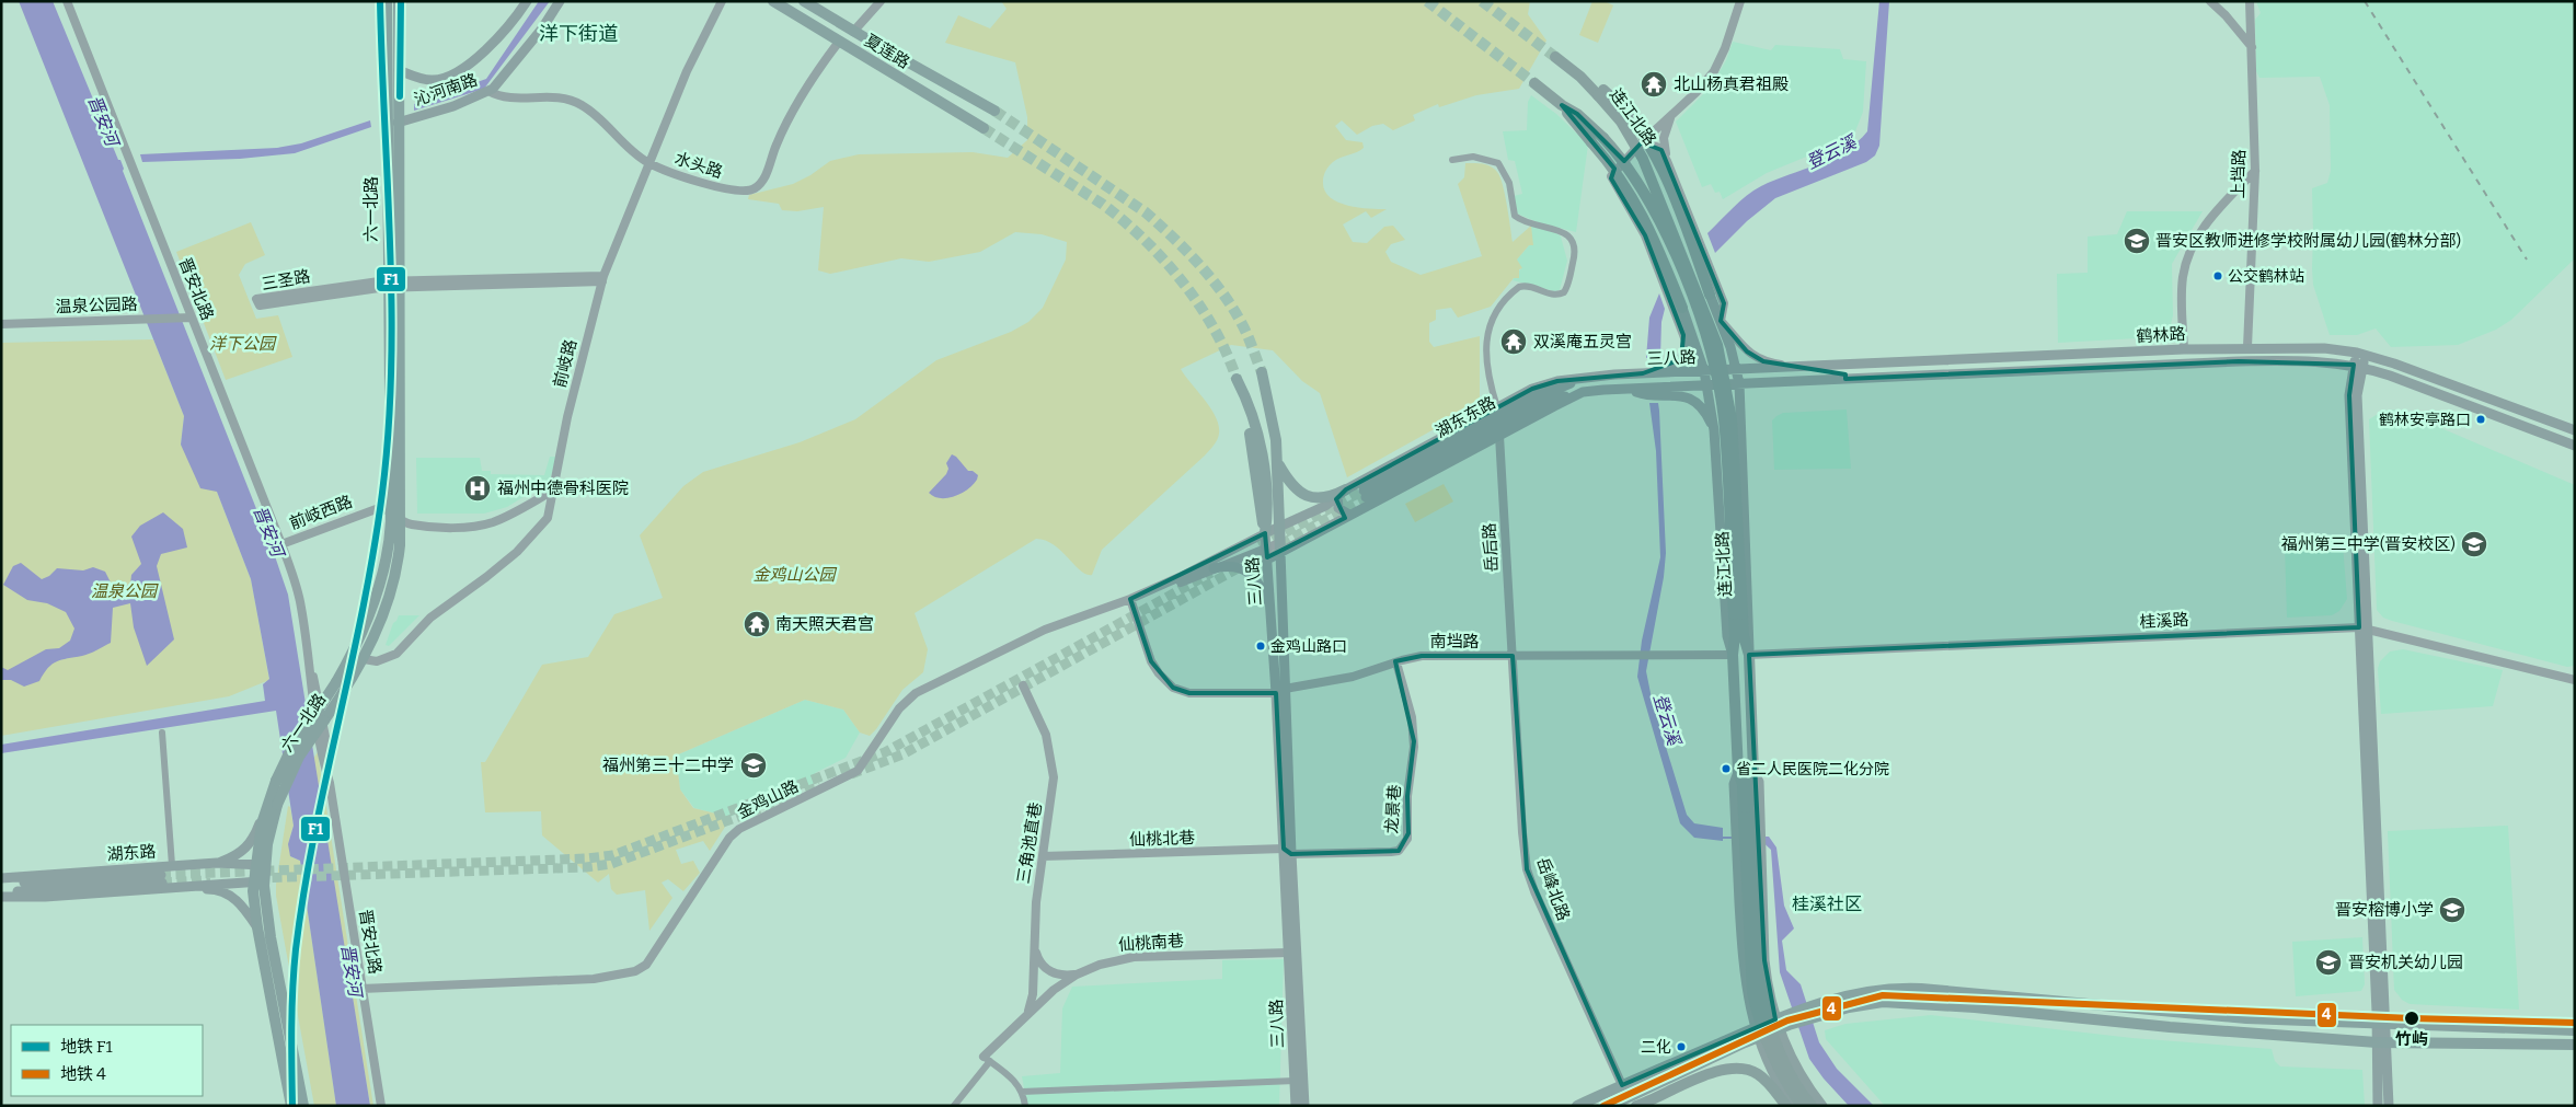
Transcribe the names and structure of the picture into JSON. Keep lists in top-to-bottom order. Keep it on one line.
{"streets":{"highway":["连江北路"],"main road":["夏莲路","沁河南路","六一北路","鹤林路","三八路","湖东东路","湖东路"],"street":["水头路","上垱路","三圣路","晋安北路","温泉公园路","前岐路","前岐西路","岳后路","桂溪路","南垱路","金鸡山路","龙景巷","仙桃北巷","三角池直巷","岳峰北路","仙桃南巷"]},"crossings":[["夏莲路","水头路"],["沁河南路","水头路"],["沁河南路","六一北路"],["连江北路","桂溪路"],["连江北路","南垱路"],["水头路","前岐路"],["上垱路","鹤林路"],["六一北路","三圣路"],["六一北路","前岐路"],["六一北路","前岐西路"],["六一北路","湖东路"],["三圣路","前岐路"],["晋安北路","温泉公园路"],["晋安北路","前岐西路"],["晋安北路","金鸡山路"],["鹤林路","三八路"],["三八路","湖东东路"],["三八路","岳后路"],["三八路","南垱路"],["三八路","龙景巷"],["三八路","仙桃北巷"],["三八路","仙桃南巷"],["岳后路","南垱路"],["岳后路","岳峰北路"],["南垱路","金鸡山路"],["南垱路","龙景巷"],["南垱路","岳峰北路"],["龙景巷","仙桃北巷"],["仙桃北巷","三角池直巷"],["三角池直巷","仙桃南巷"]],"districts":["洋下街道","桂溪社区"],"water":["晋安河","登云溪"],"parks":["洋下公园","金鸡山公园","温泉公园"],"places":{"temple":["北山杨真君祖殿","双溪庵五灵宫","南天照天君宫"],"school or university":["晋安区教师进修学校附属幼儿园(鹤林分部)","福州第三中学(晋安校区)","福州第三十二中学","晋安榕博小学","晋安机关幼儿园"],"other":["公交鹤林站","鹤林安亭路口","金鸡山路口","省二人民医院二化分院","竹屿","二化"],"hospital":["福州中德骨科医院"]},"lines":["metro line F1","metro line 4"],"legend":["地铁 F1","地铁 4"]}
